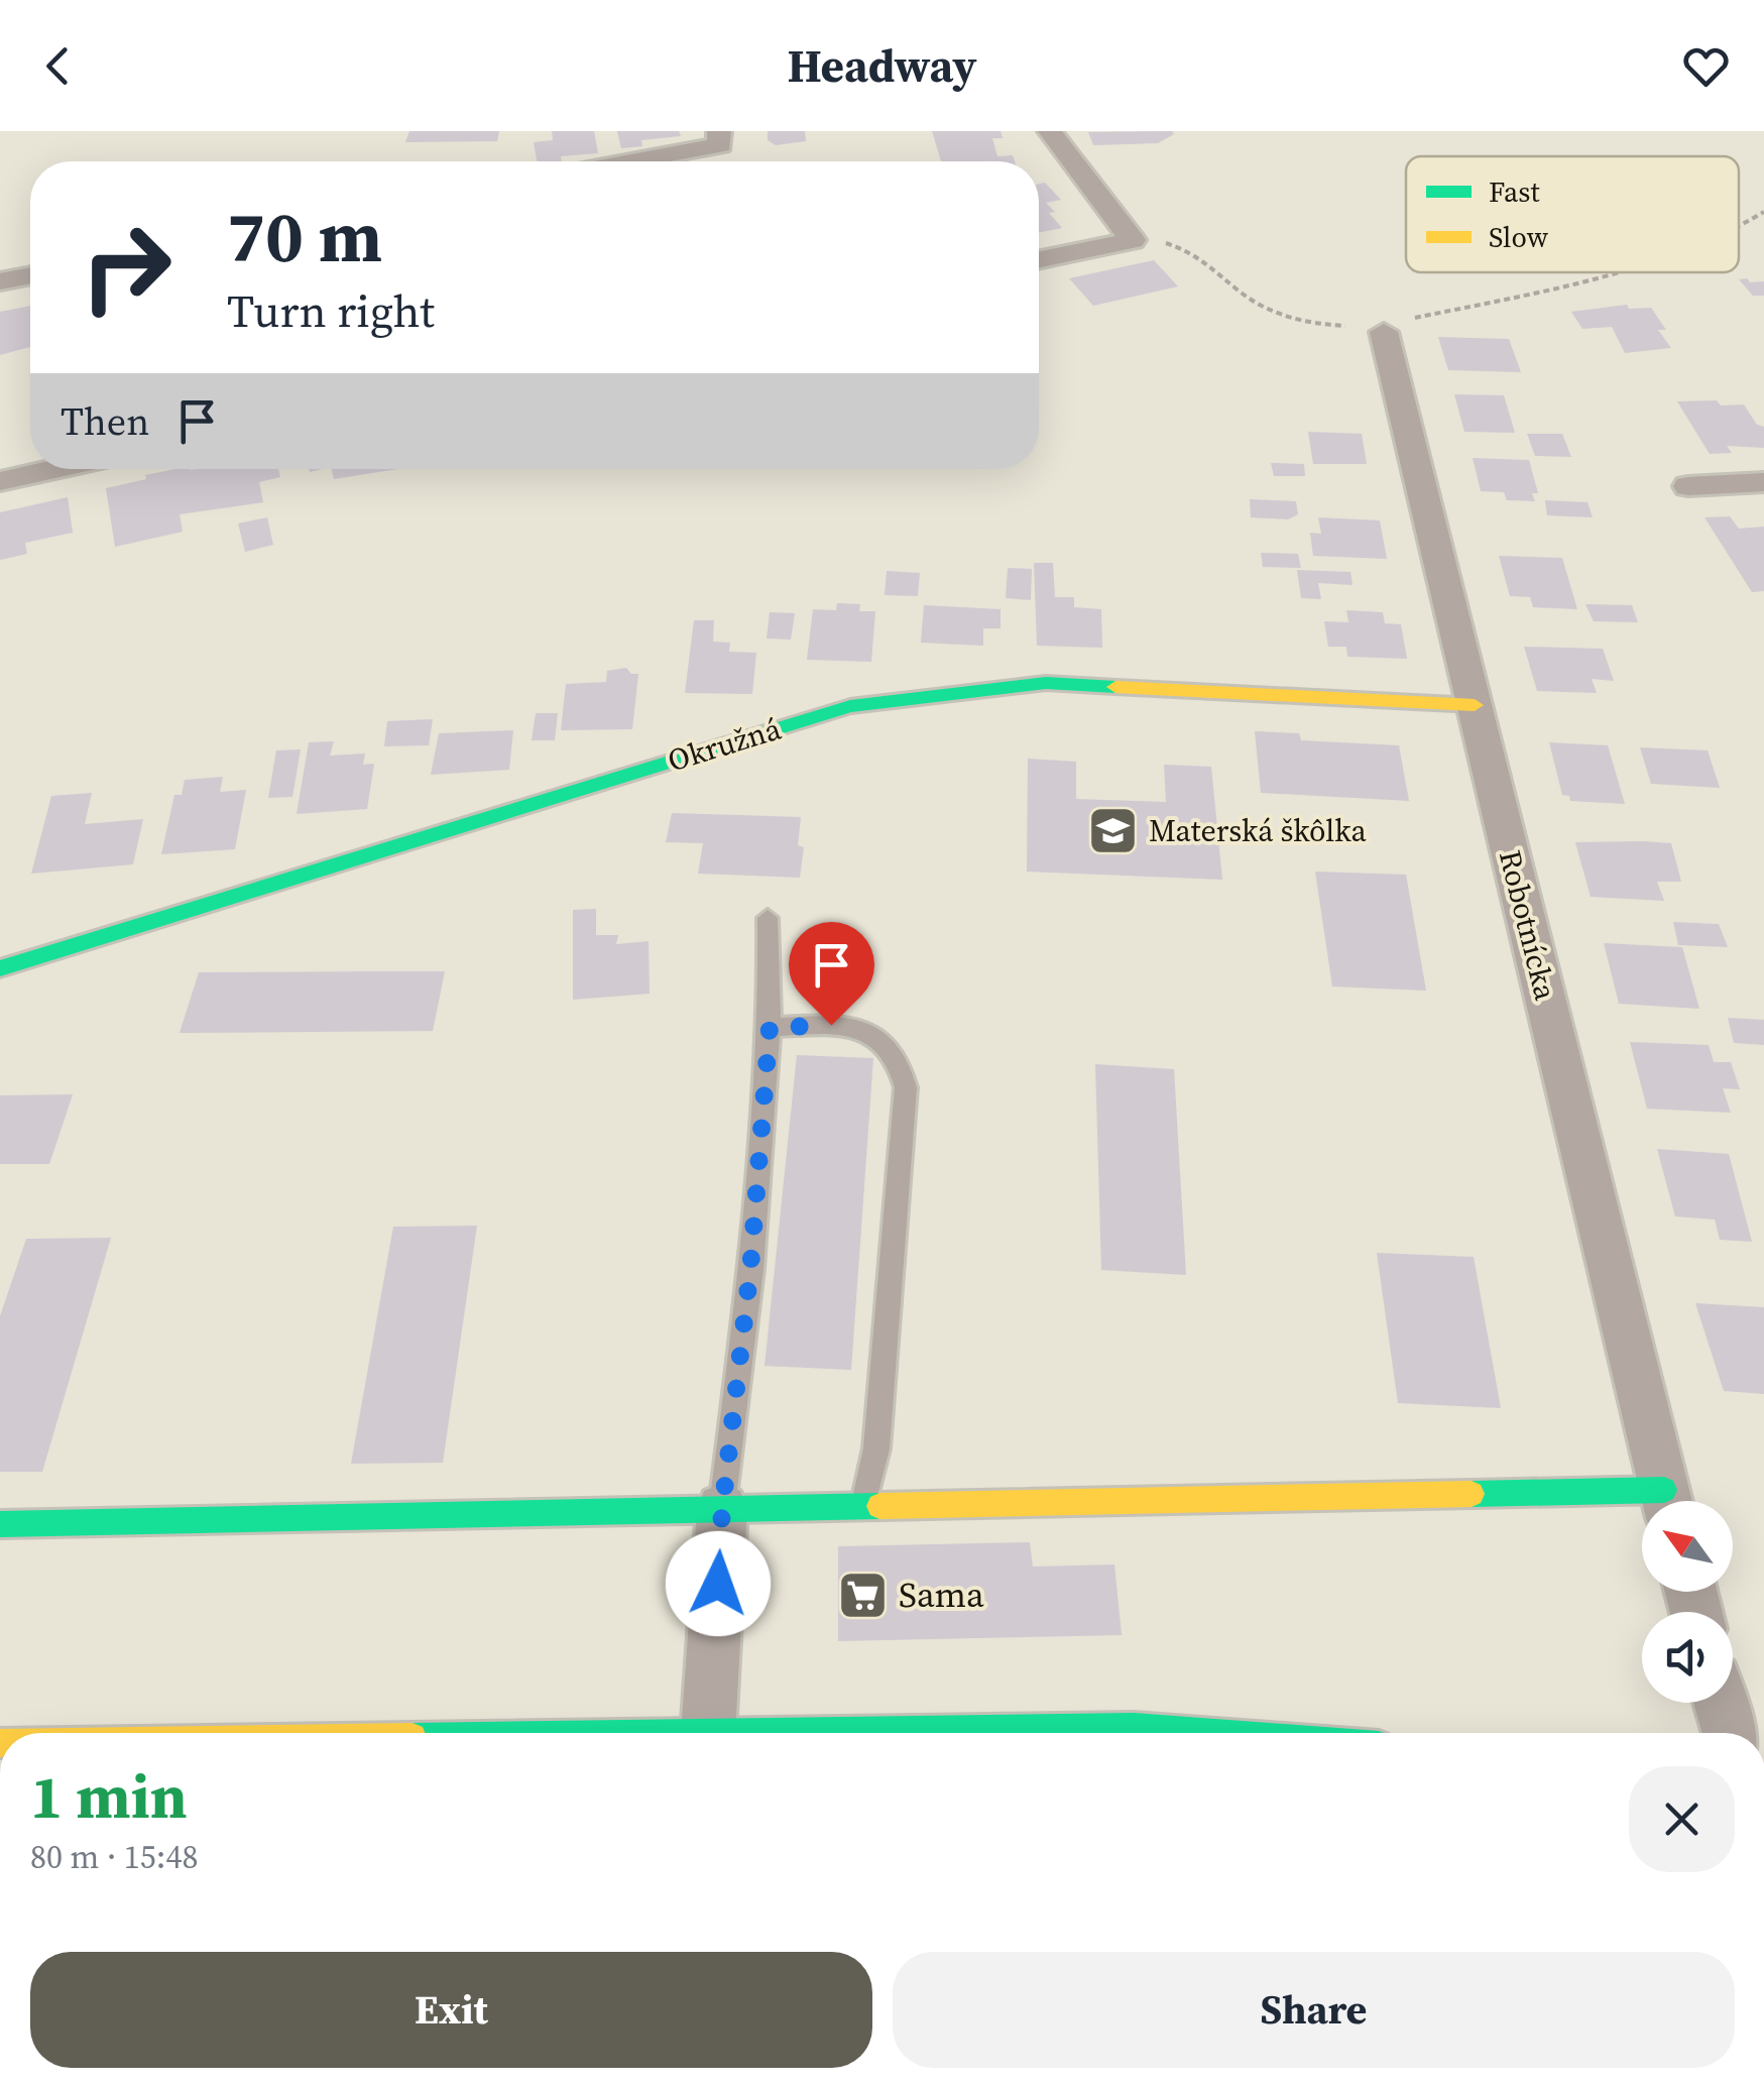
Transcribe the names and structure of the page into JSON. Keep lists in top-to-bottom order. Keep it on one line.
{"streets":{"street":["Okružná","Robotnícka"]},"crossings":[["Okružná","Robotnícka"]],"places":{"school or university":["Materská škôlka"],"supermarket":["Sama"]},"legend":["Fast","Slow"],"north":"top left","page":{"header":"Headway","turn":["70 m","Turn right"],"then":"Then","heading":["1 min","80 m · 15:48"],"buttons":["Exit","Share"]}}
